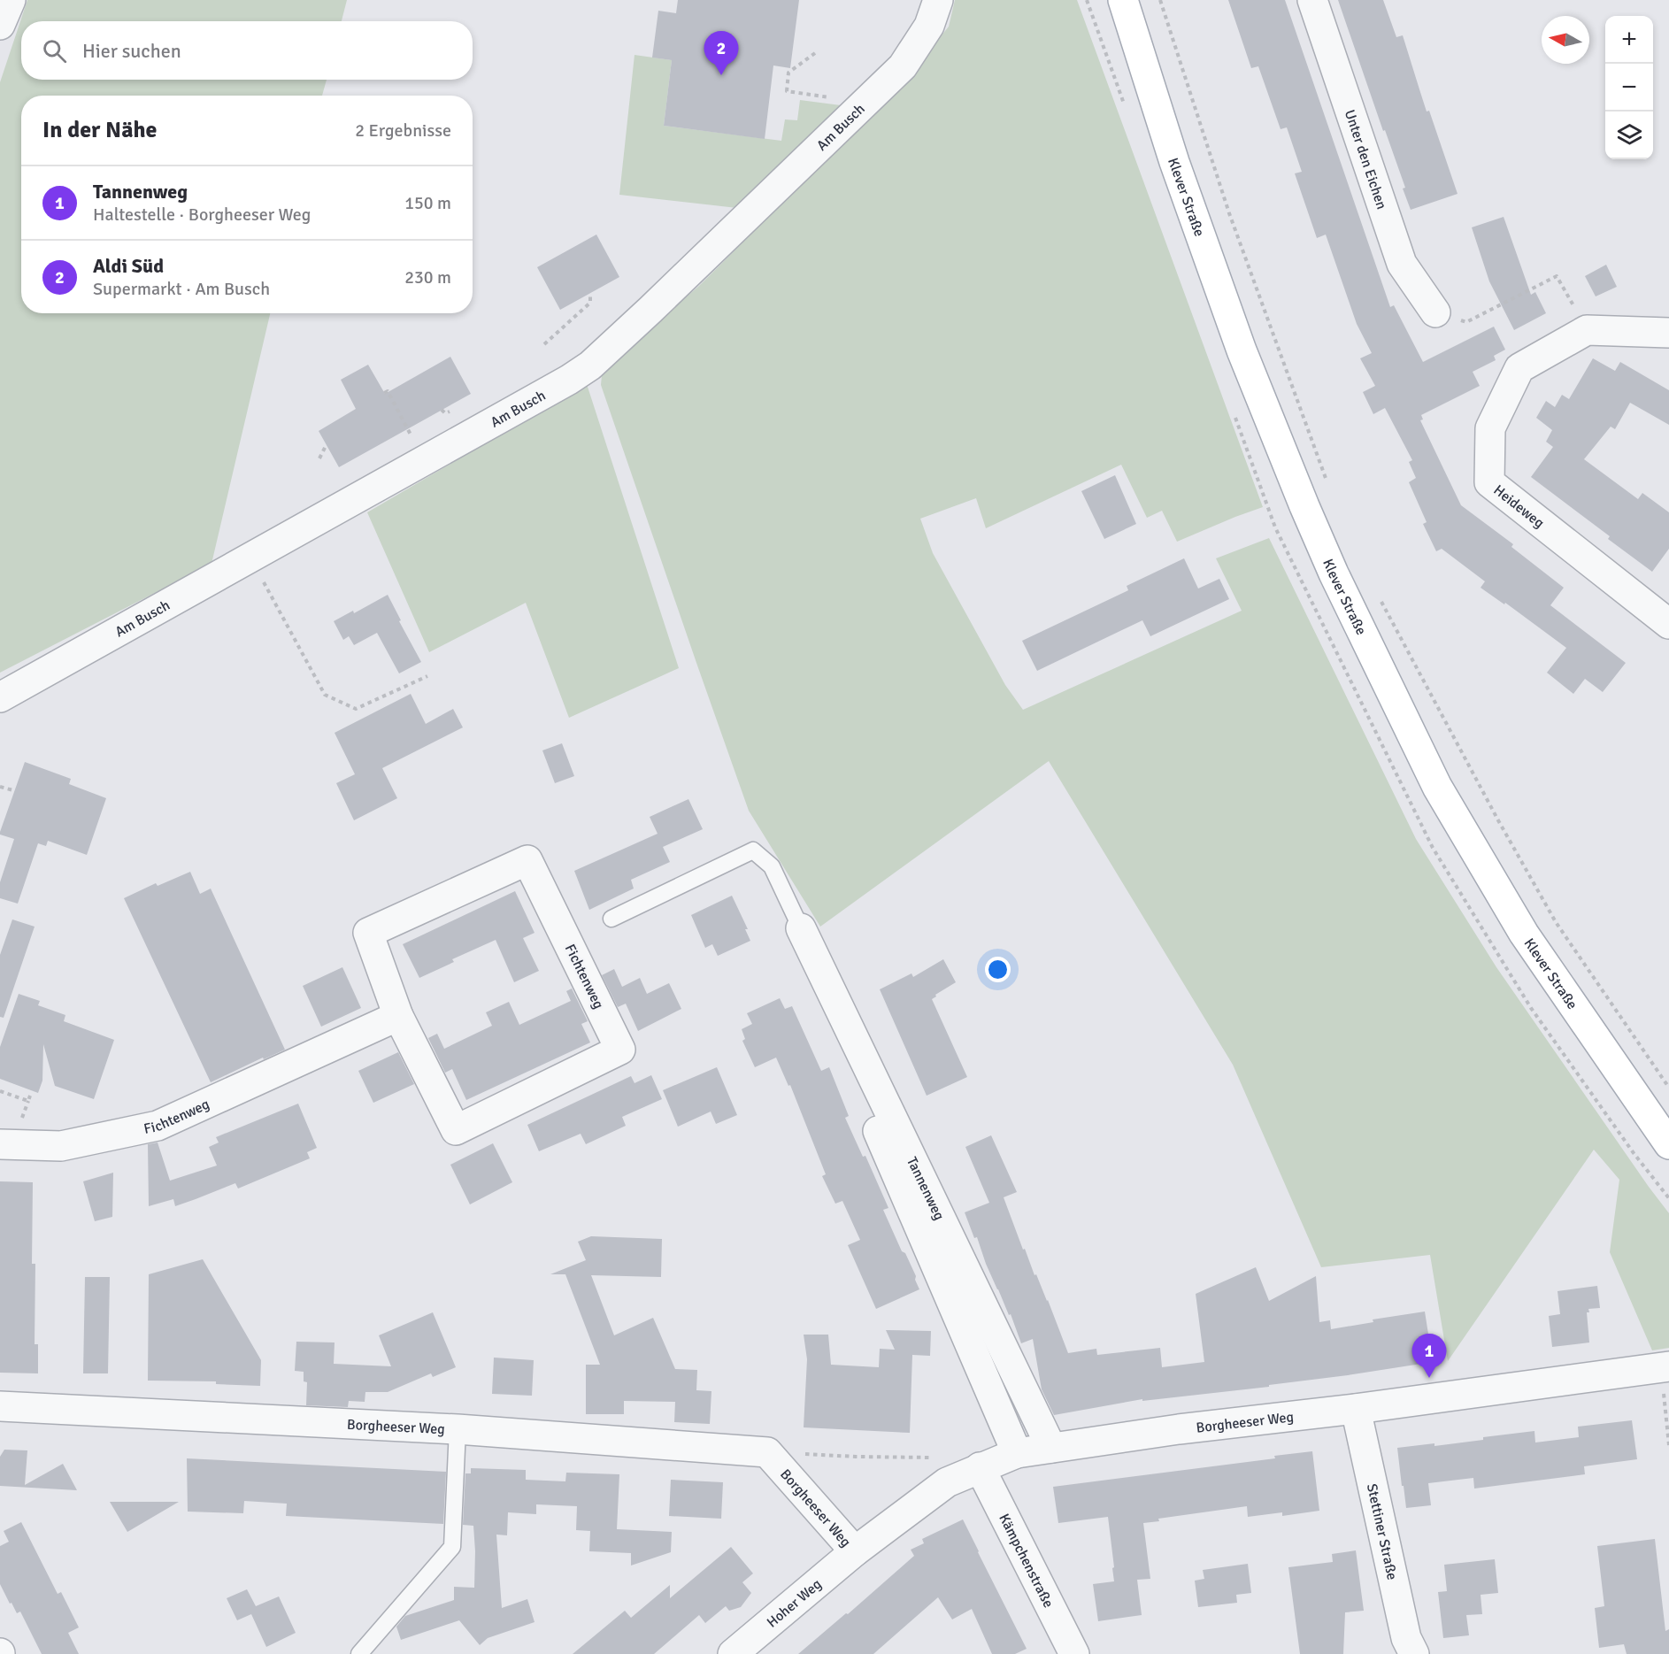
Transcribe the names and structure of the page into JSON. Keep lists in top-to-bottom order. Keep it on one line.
{"streets":{"main road":["Klever Straße"],"street":["Am Busch","Unter den Eichen","Heideweg","Fichtenweg","Tannenweg","Borgheeser Weg","Stettiner Straße","Kämpchenstraße","Hoher Weg"]},"crossings":[["Tannenweg","Borgheeser Weg"],["Borgheeser Weg","Stettiner Straße"],["Borgheeser Weg","Kämpchenstraße"],["Borgheeser Weg","Hoher Weg"]],"north":"left","page":{"map_buttons":["+","−"],"search":"Hier suchen","pins":["2","1"],"heading":["In der Nähe","2 Ergebnisse"],"list":[{"mark":"1","name":"Tannenweg","note":"Haltestelle · Borgheeser Weg","value":"150 m"},{"mark":"2","name":"Aldi Süd","note":"Supermarkt · Am Busch","value":"230 m"}]}}
